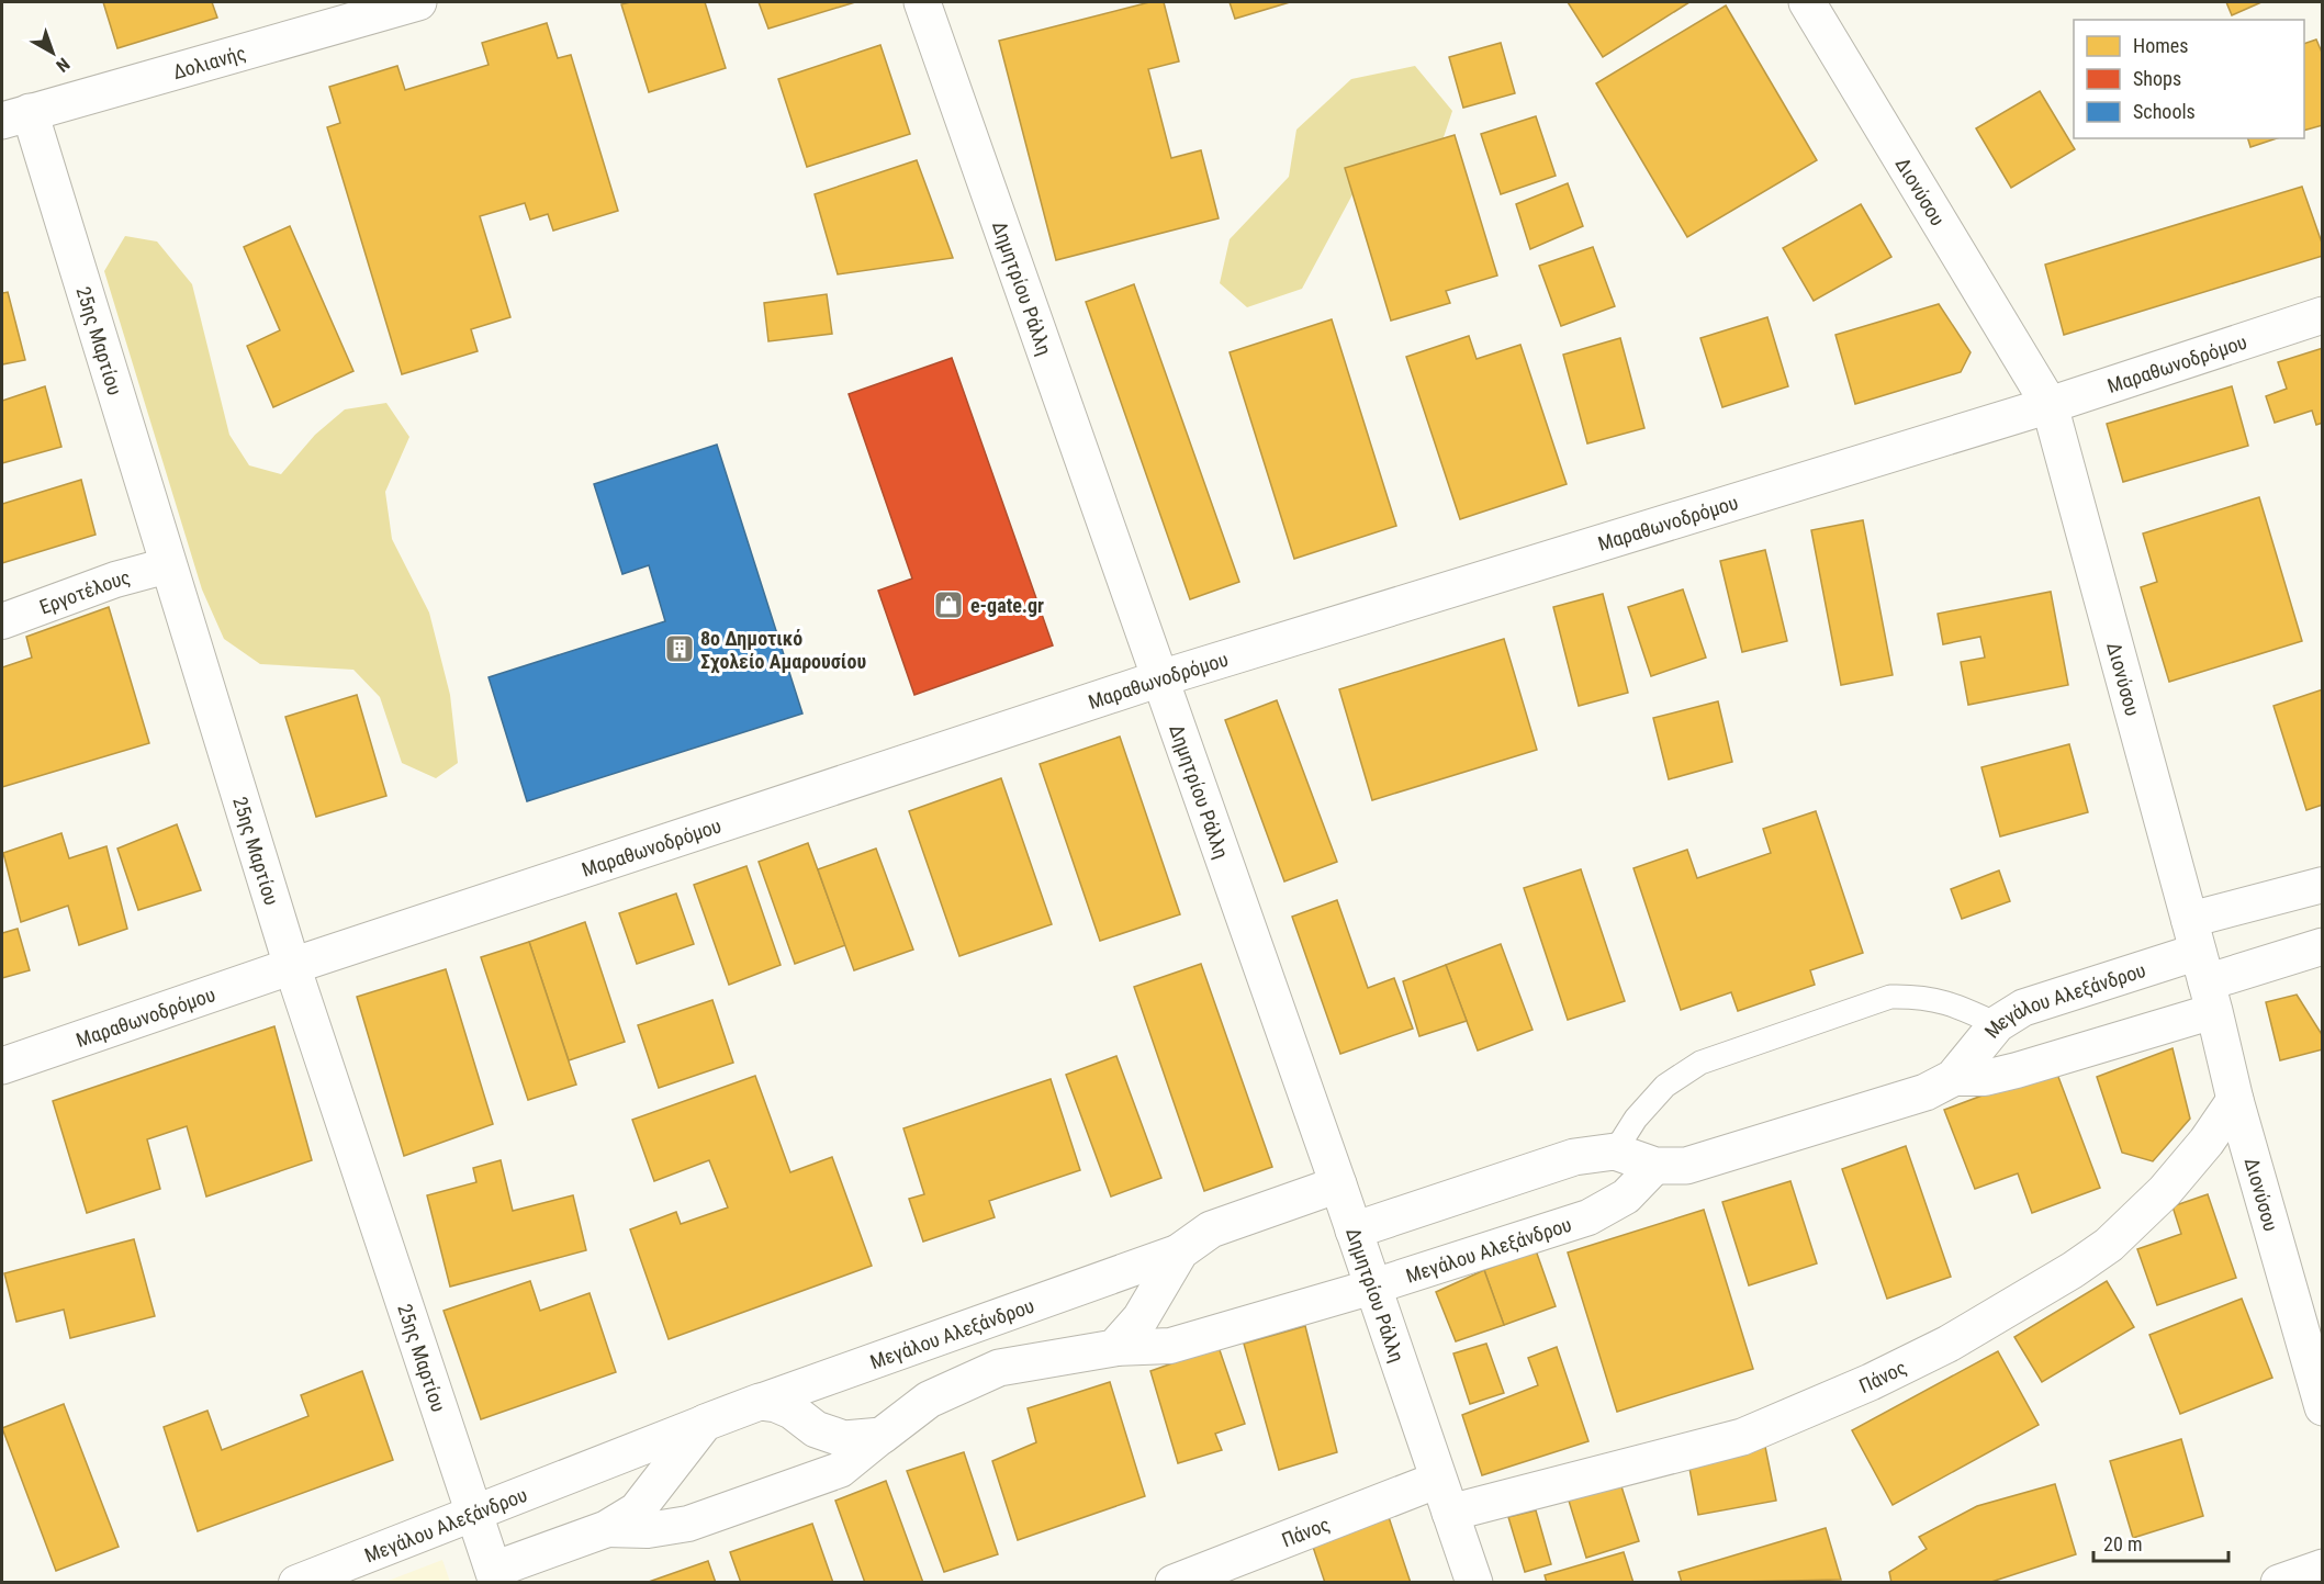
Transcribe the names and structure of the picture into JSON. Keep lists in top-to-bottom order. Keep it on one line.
{"streets":{"street":["Δολιανής","Διονύσου","Δημητρίου Ράλλη","25ης Μαρτίου","Μαραθωνοδρόμου","Εργοτέλους","Μεγάλου Αλεξάνδρου","Πάνος"]},"crossings":[["Δολιανής","25ης Μαρτίου"],["Διονύσου","Μαραθωνοδρόμου"],["Διονύσου","Μεγάλου Αλεξάνδρου"],["Διονύσου","Πάνος"],["Δημητρίου Ράλλη","Μαραθωνοδρόμου"],["Δημητρίου Ράλλη","Μεγάλου Αλεξάνδρου"],["Δημητρίου Ράλλη","Πάνος"],["25ης Μαρτίου","Μαραθωνοδρόμου"],["25ης Μαρτίου","Εργοτέλους"],["25ης Μαρτίου","Μεγάλου Αλεξάνδρου"]],"places":{"shop":["e-gate.gr"],"building":["8ο Δημοτικό Σχολείο Αμαρουσίου"]},"legend":["Homes","Shops","Schools"],"scale_bar":"20 m","north":"bottom right"}
